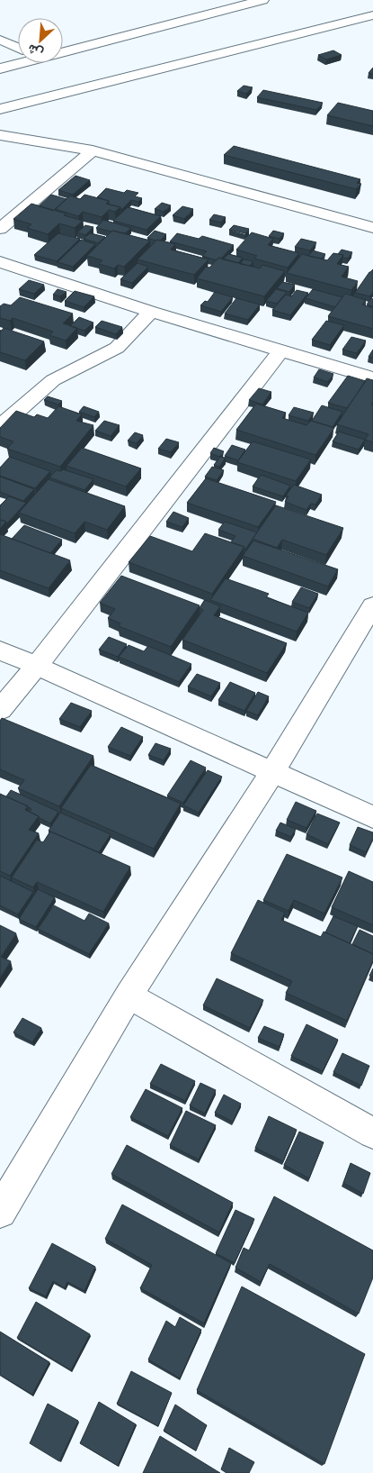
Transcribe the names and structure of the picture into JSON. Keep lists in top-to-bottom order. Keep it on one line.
{"north":"bottom left"}
